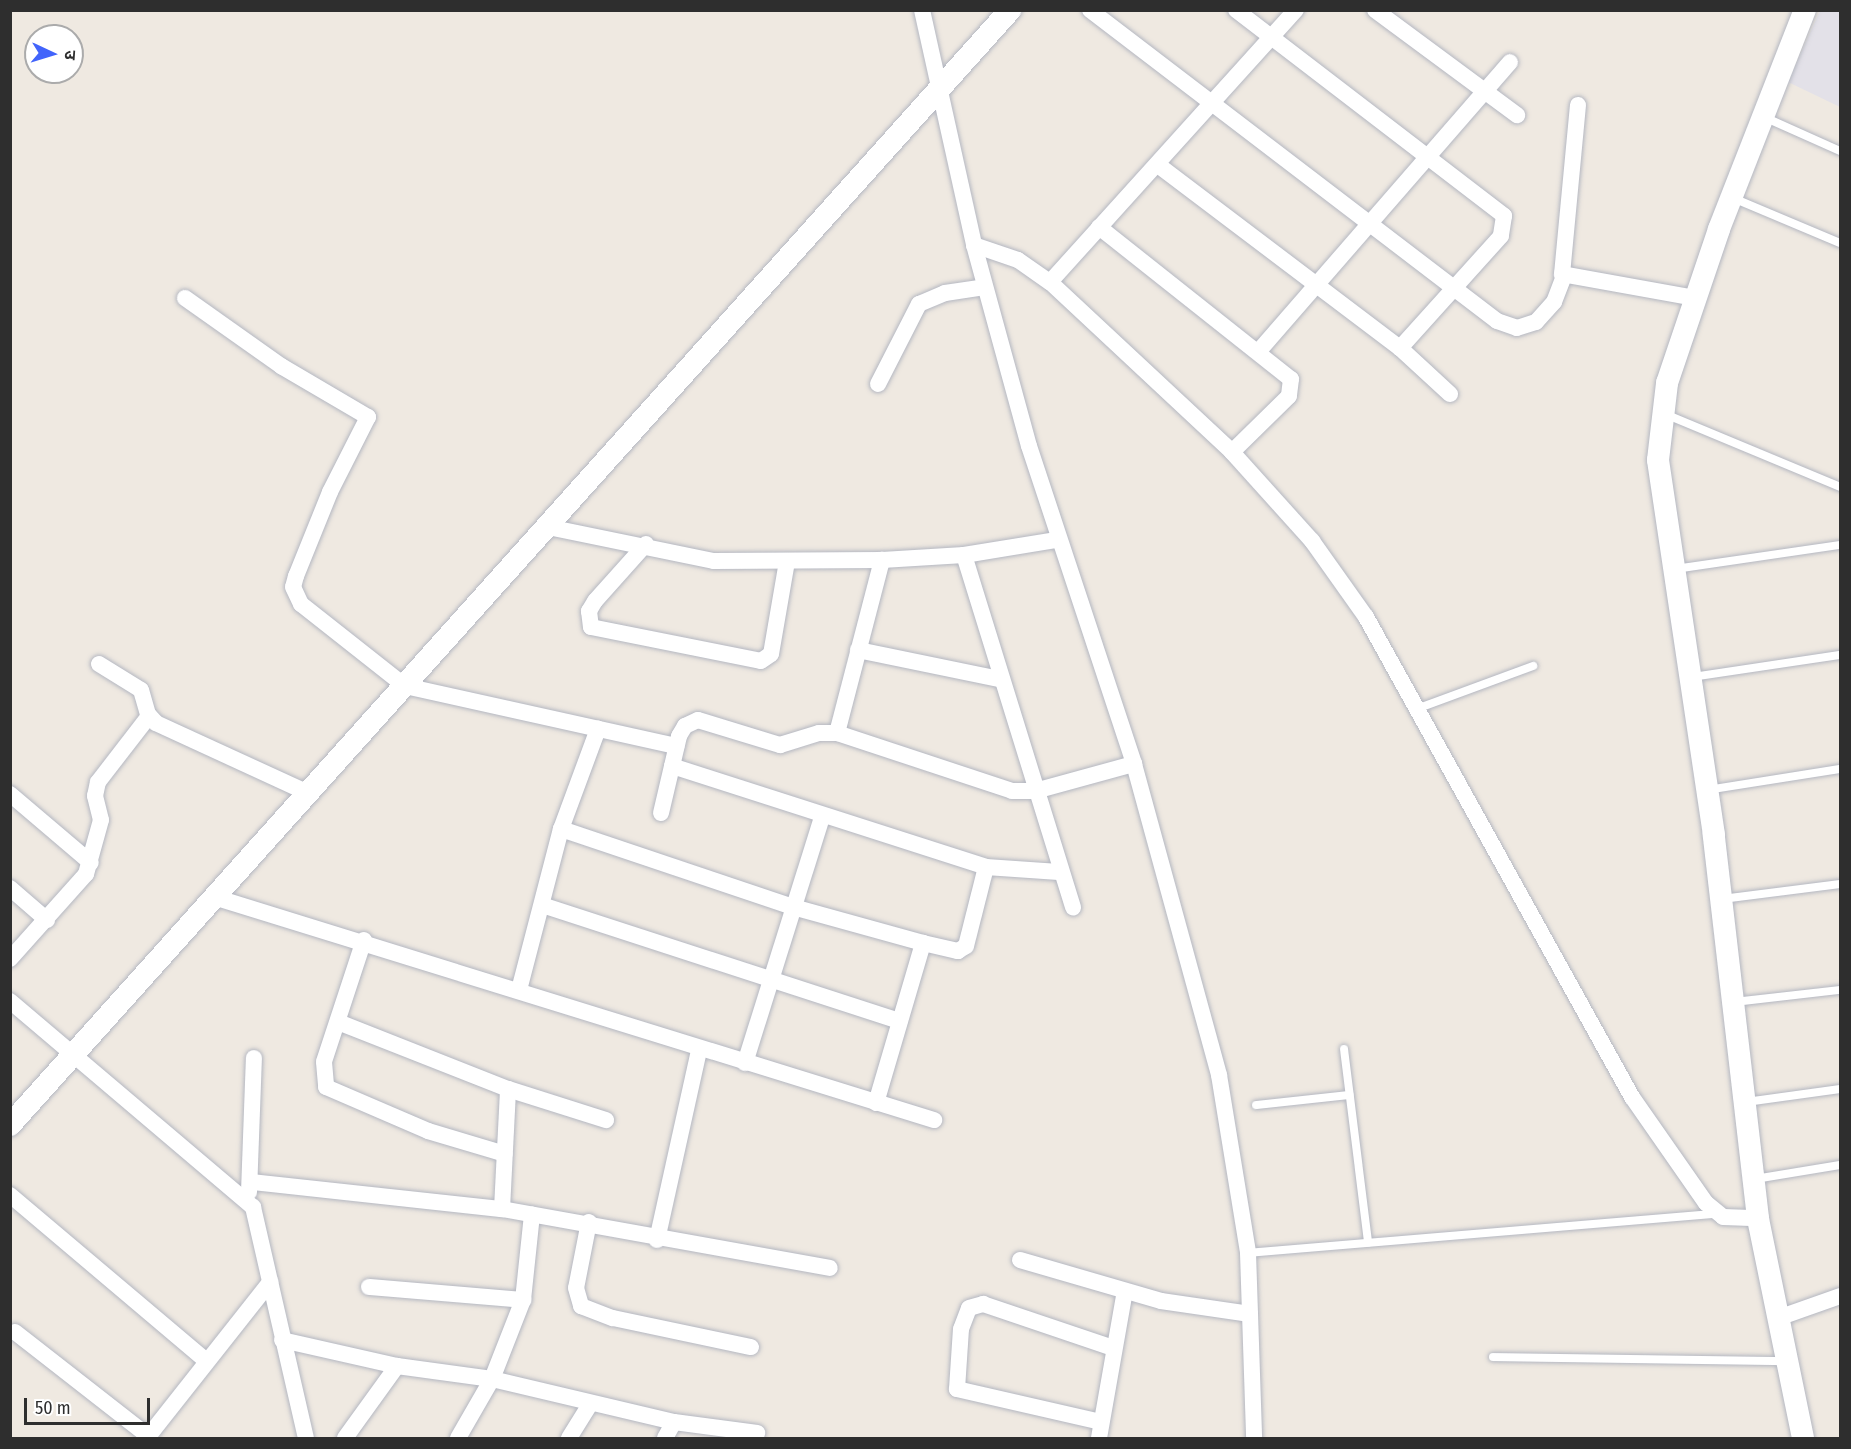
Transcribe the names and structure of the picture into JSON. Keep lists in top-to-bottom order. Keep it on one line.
{"scale_bar":"50 m","north":"right"}
